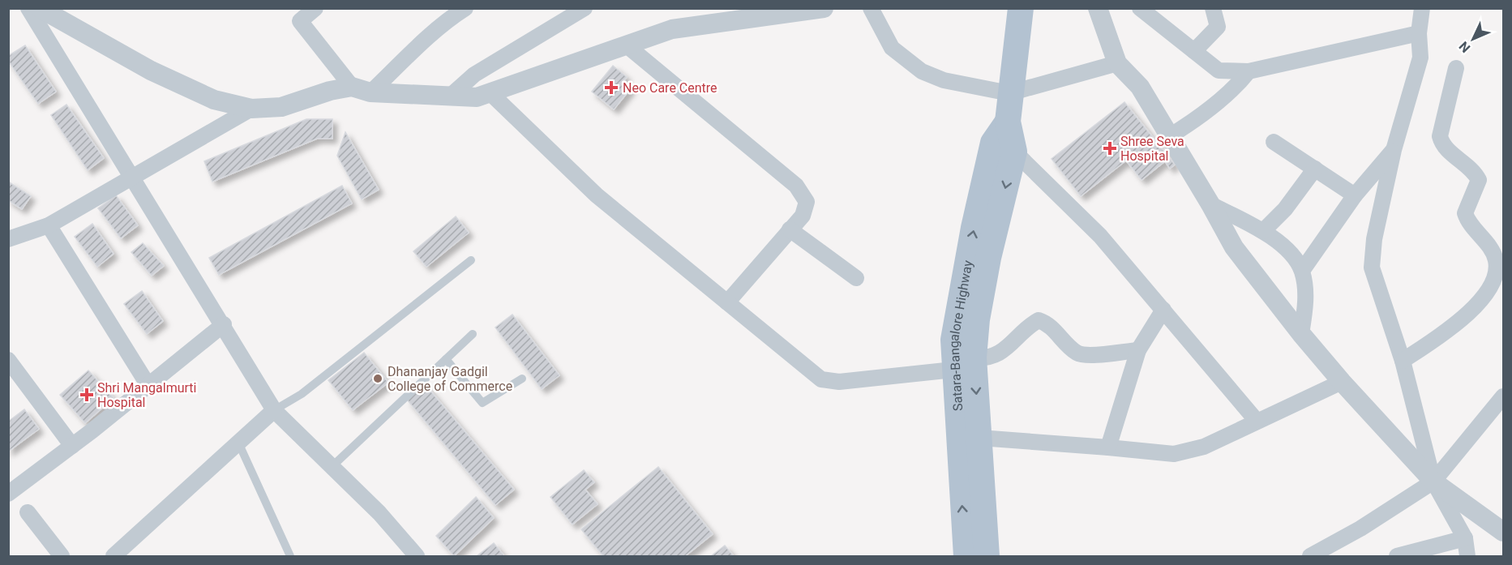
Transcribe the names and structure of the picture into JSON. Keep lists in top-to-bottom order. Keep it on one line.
{"streets":{"main road":["Satara-Bangalore Highway"]},"places":{"health":["Neo Care Centre","Shree Seva Hospital","Shri Mangalmurti Hospital"],"other":["Dhananjay Gadgil College of Commerce"]},"north":"bottom left"}
